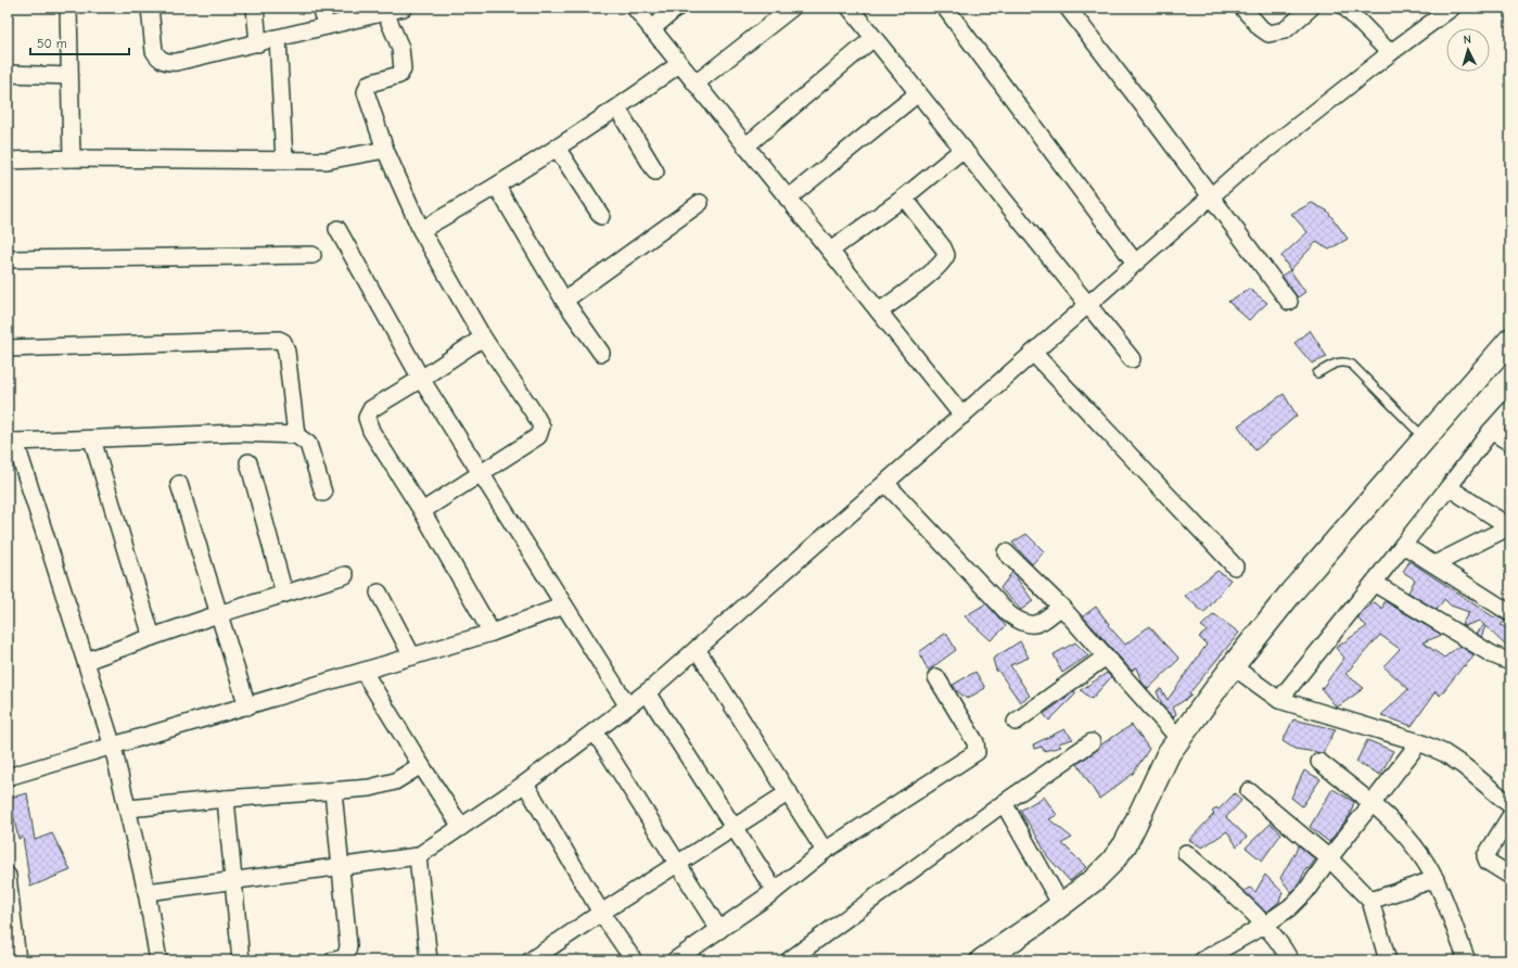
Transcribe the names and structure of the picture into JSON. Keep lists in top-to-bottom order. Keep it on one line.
{"scale_bar":"50 m","north":"top"}
